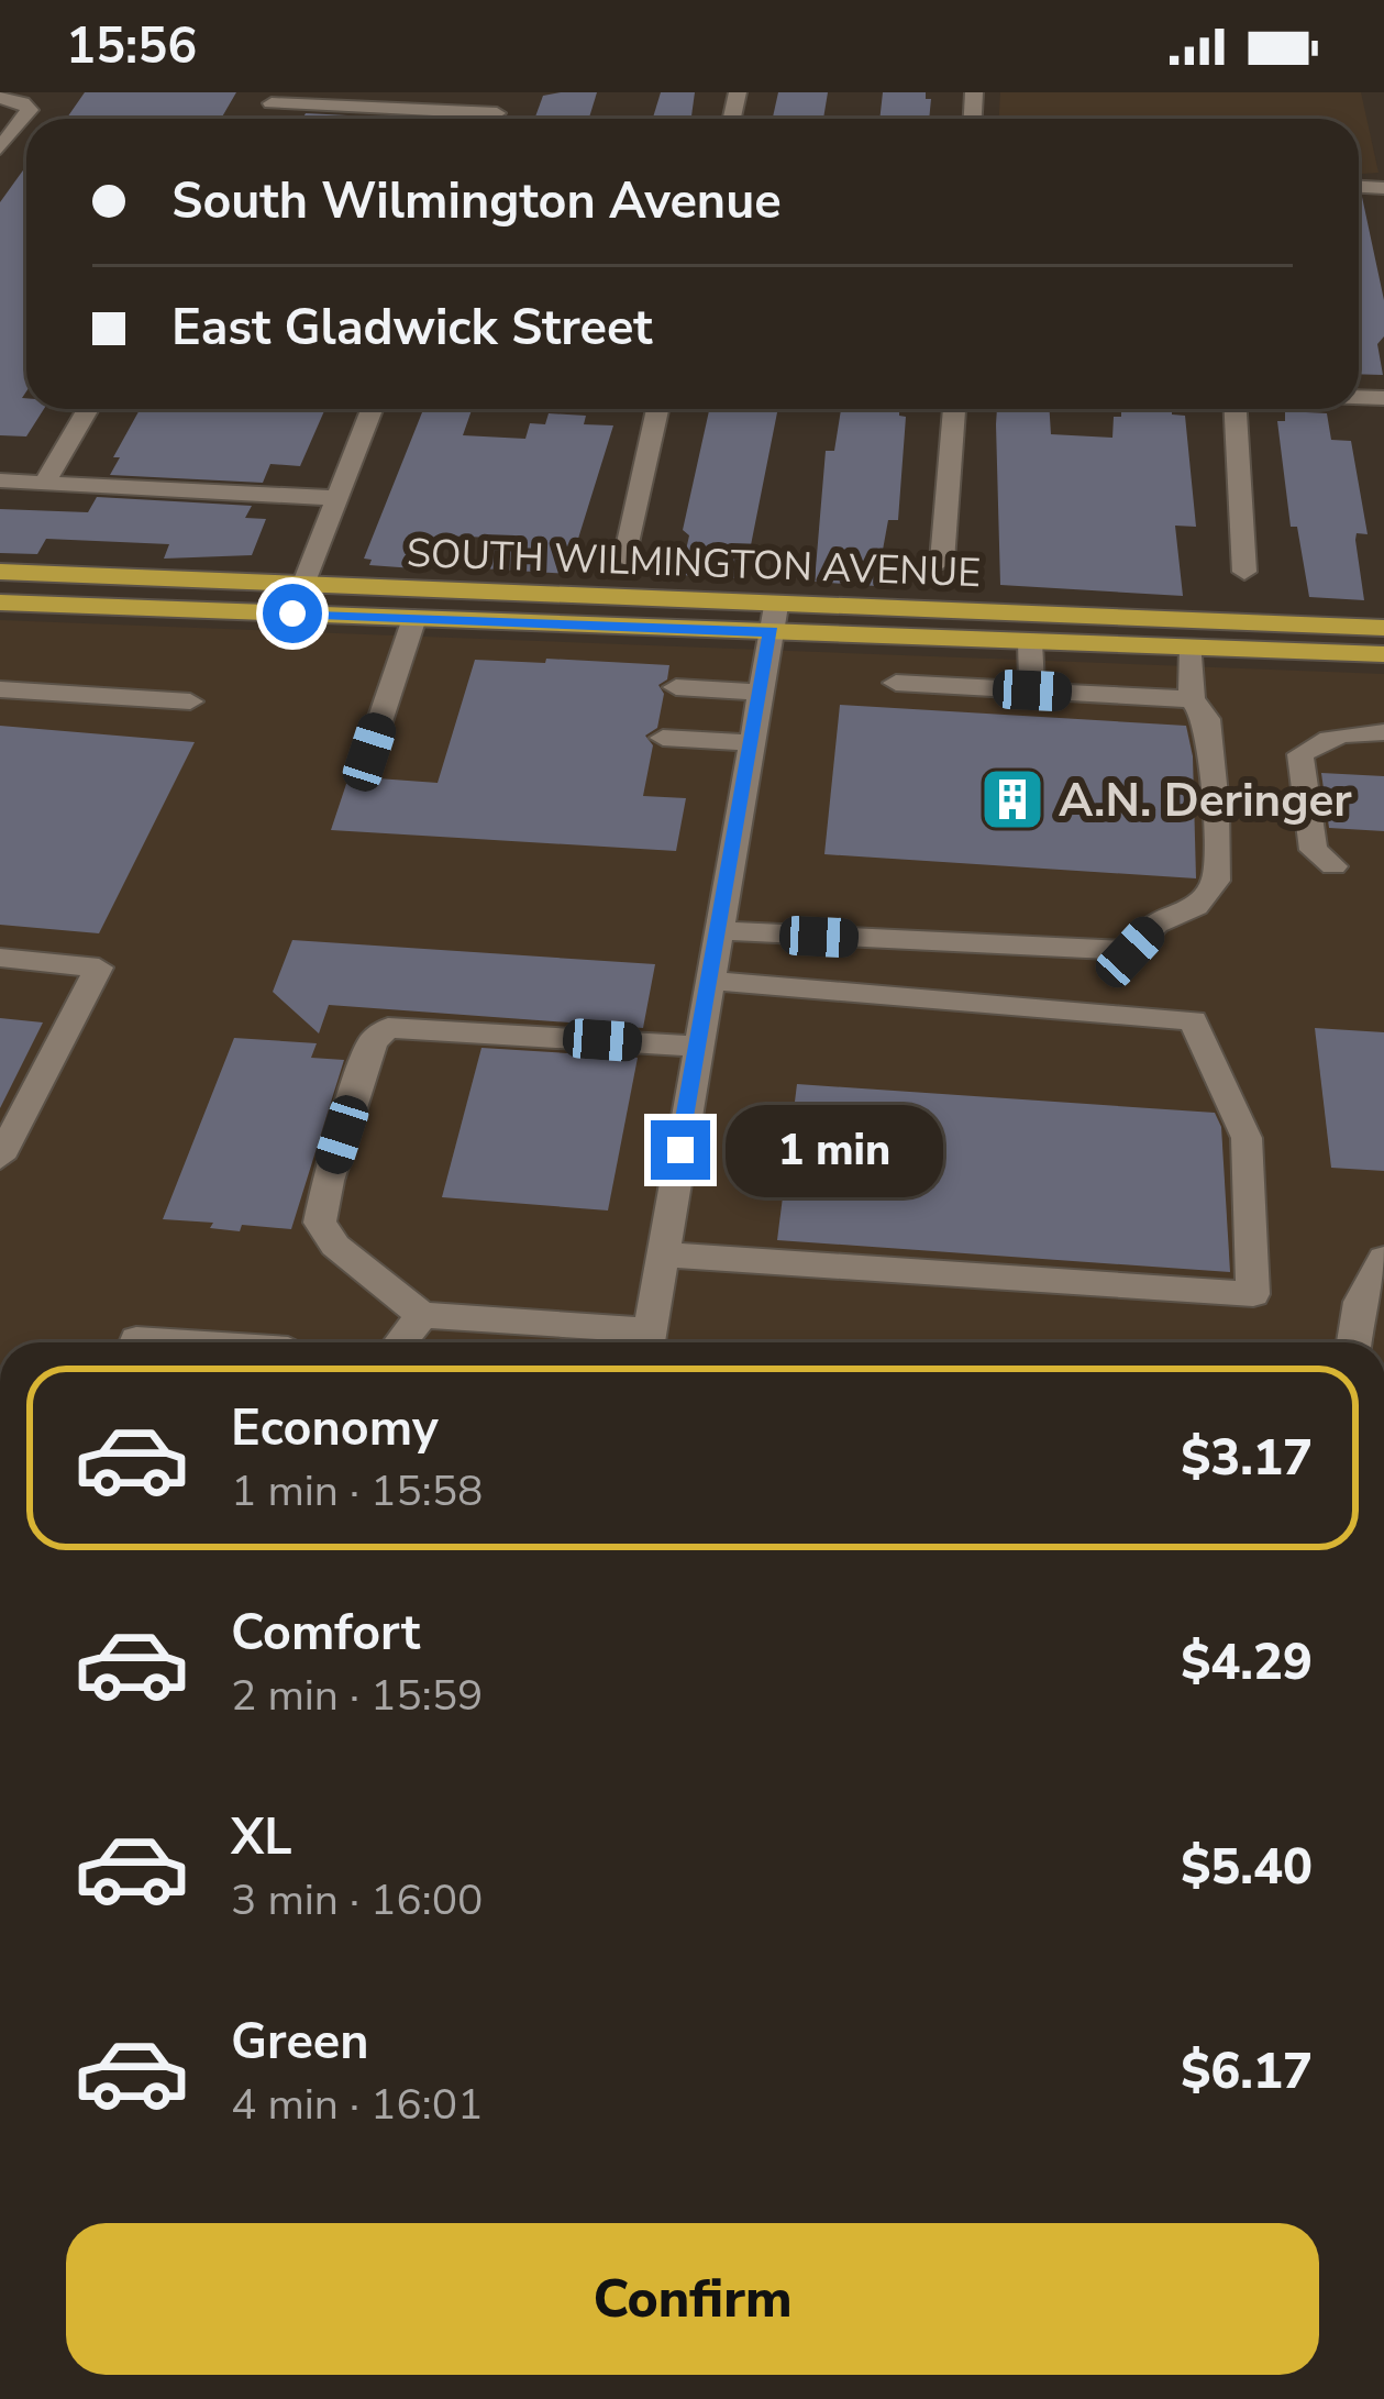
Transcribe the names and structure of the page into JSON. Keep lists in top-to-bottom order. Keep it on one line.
{"streets":{"main road":["SOUTH WILMINGTON AVENUE"]},"places":{"building":["A.N. Deringer"]},"page":{"status":"15:56","banner":["South Wilmington Avenue","East Gladwick Street"],"bubble":"1 min","list":[{"name":"Economy","note":"1 min · 15:58","value":"$3.17"},{"name":"Comfort","note":"2 min · 15:59","value":"$4.29"},{"name":"XL","note":"3 min · 16:00","value":"$5.40"},{"name":"Green","note":"4 min · 16:01","value":"$6.17"}],"buttons":"Confirm"}}
